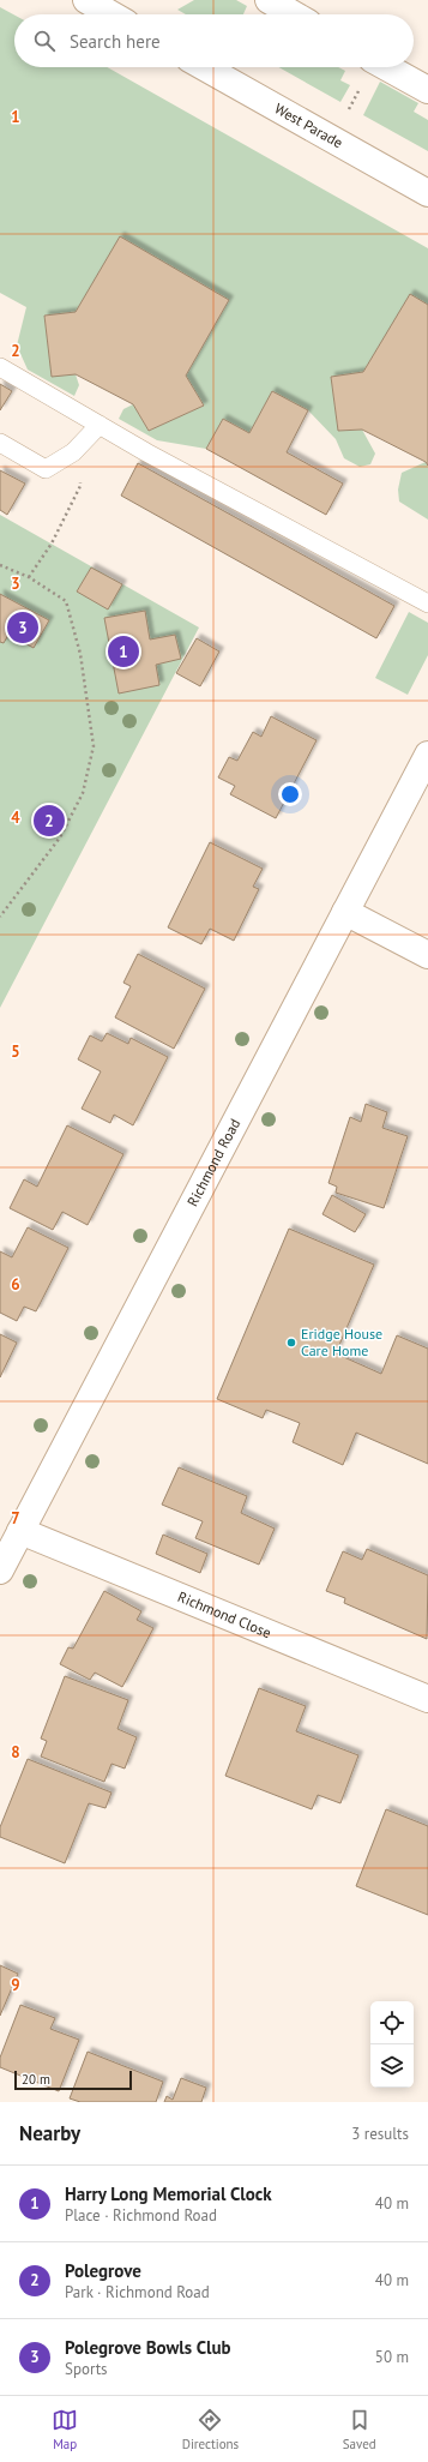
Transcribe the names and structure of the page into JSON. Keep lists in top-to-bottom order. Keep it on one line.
{"streets":{"main road":["West Parade","Richmond Road","Richmond Close"]},"crossings":[["Richmond Road","Richmond Close"]],"places":["Eridge House Care Home"],"scale_bar":"20 m","page":{"search":"Search here","pins":["3","1","2"],"scale":"20 m","heading":["Nearby","3 results"],"list":[{"mark":"1","name":"Harry Long Memorial Clock","note":"Place · Richmond Road","value":"40 m"},{"mark":"2","name":"Polegrove","note":"Park · Richmond Road","value":"40 m"},{"mark":"3","name":"Polegrove Bowls Club","note":"Sports","value":"50 m"}],"nav":["Map","Directions","Saved"]},"grid":{"rows":["1","2","3","4","5","6","7","8","9"]}}
